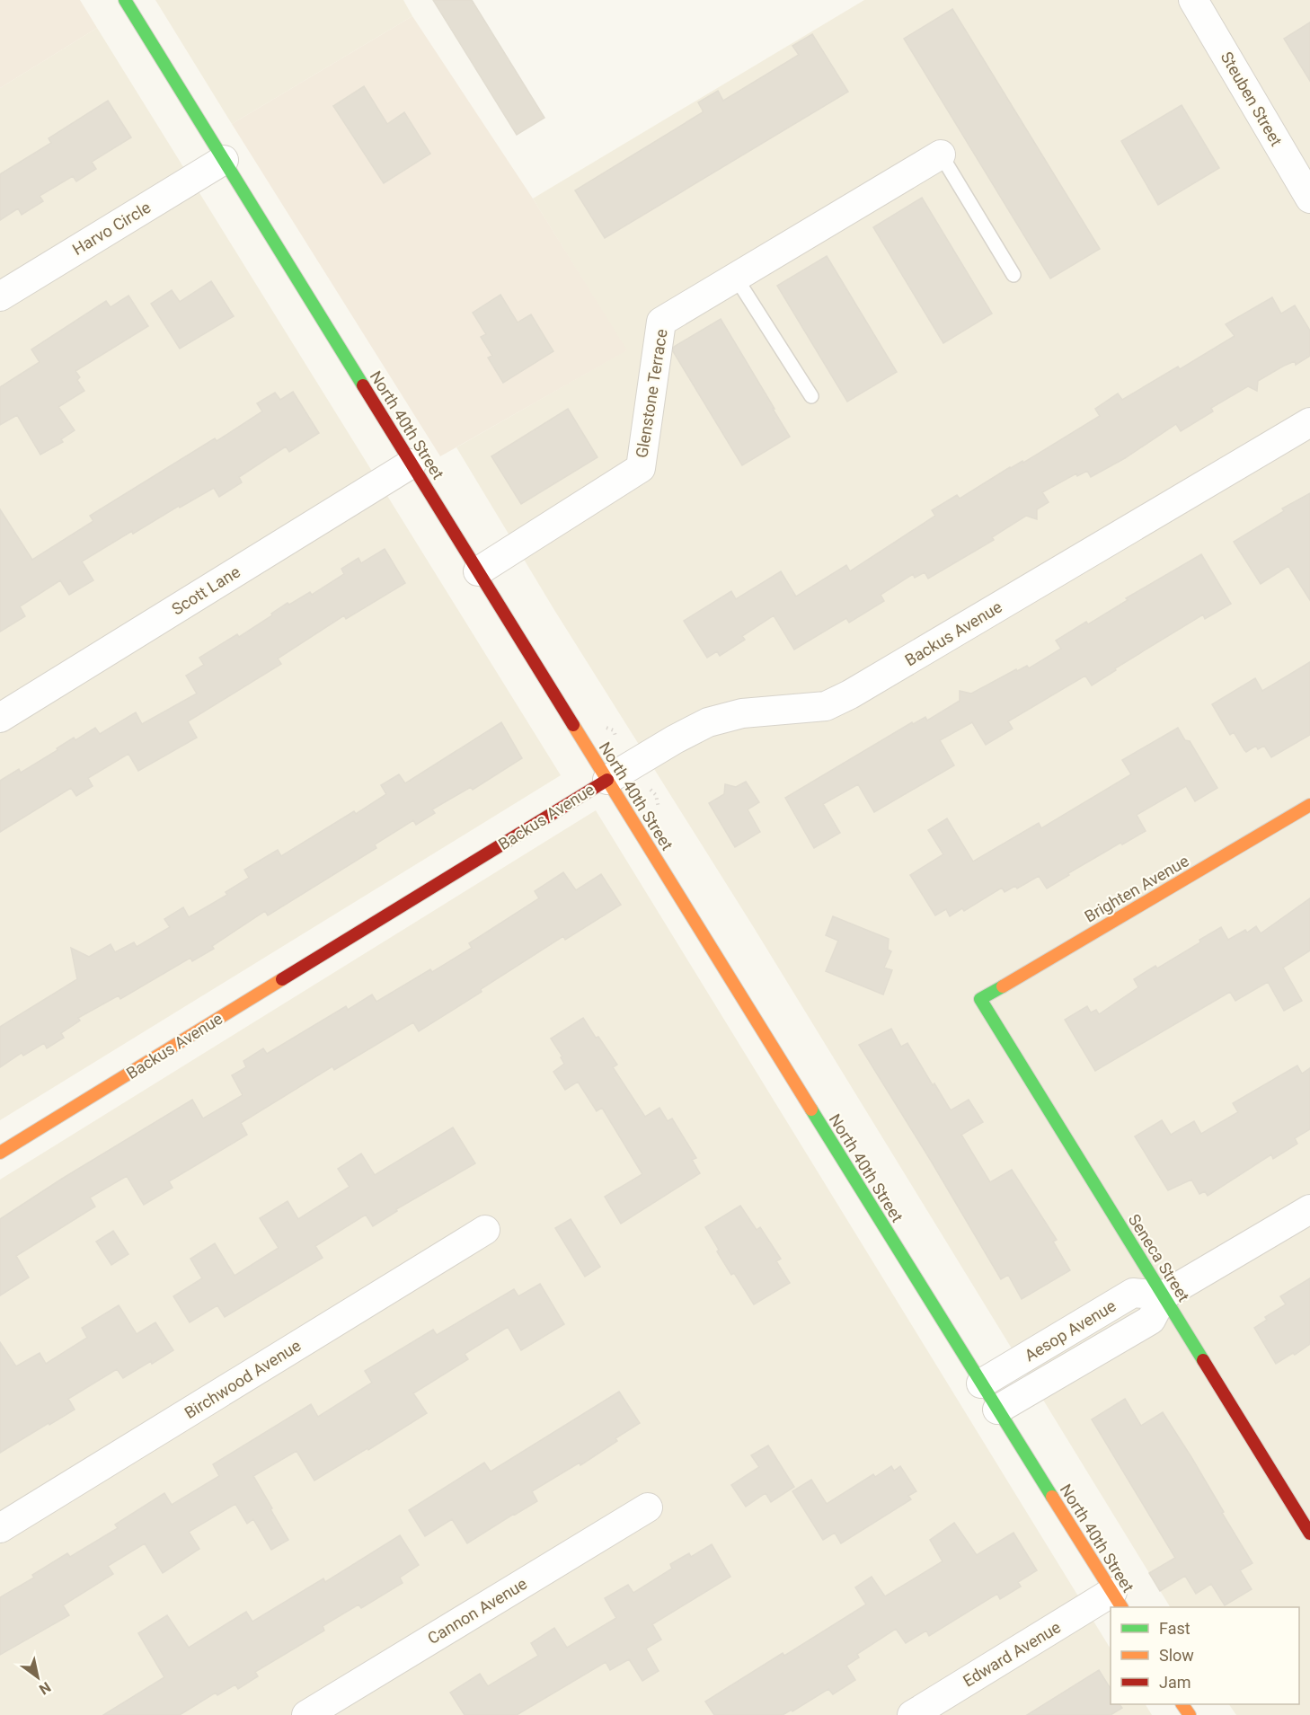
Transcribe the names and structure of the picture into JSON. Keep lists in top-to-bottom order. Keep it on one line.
{"streets":{"street":["Steuben Street","Harvo Circle","Glenstone Terrace","North 40th Street","Scott Lane","Backus Avenue","Brighten Avenue","Seneca Street","Aesop Avenue","Birchwood Avenue","Cannon Avenue","Edward Avenue"]},"crossings":[["Harvo Circle","North 40th Street"],["Glenstone Terrace","North 40th Street"],["North 40th Street","Scott Lane"],["North 40th Street","Backus Avenue"],["North 40th Street","Aesop Avenue"],["North 40th Street","Edward Avenue"],["Brighten Avenue","Seneca Street"],["Seneca Street","Aesop Avenue"]],"legend":["Fast","Slow","Jam"],"north":"bottom right"}
